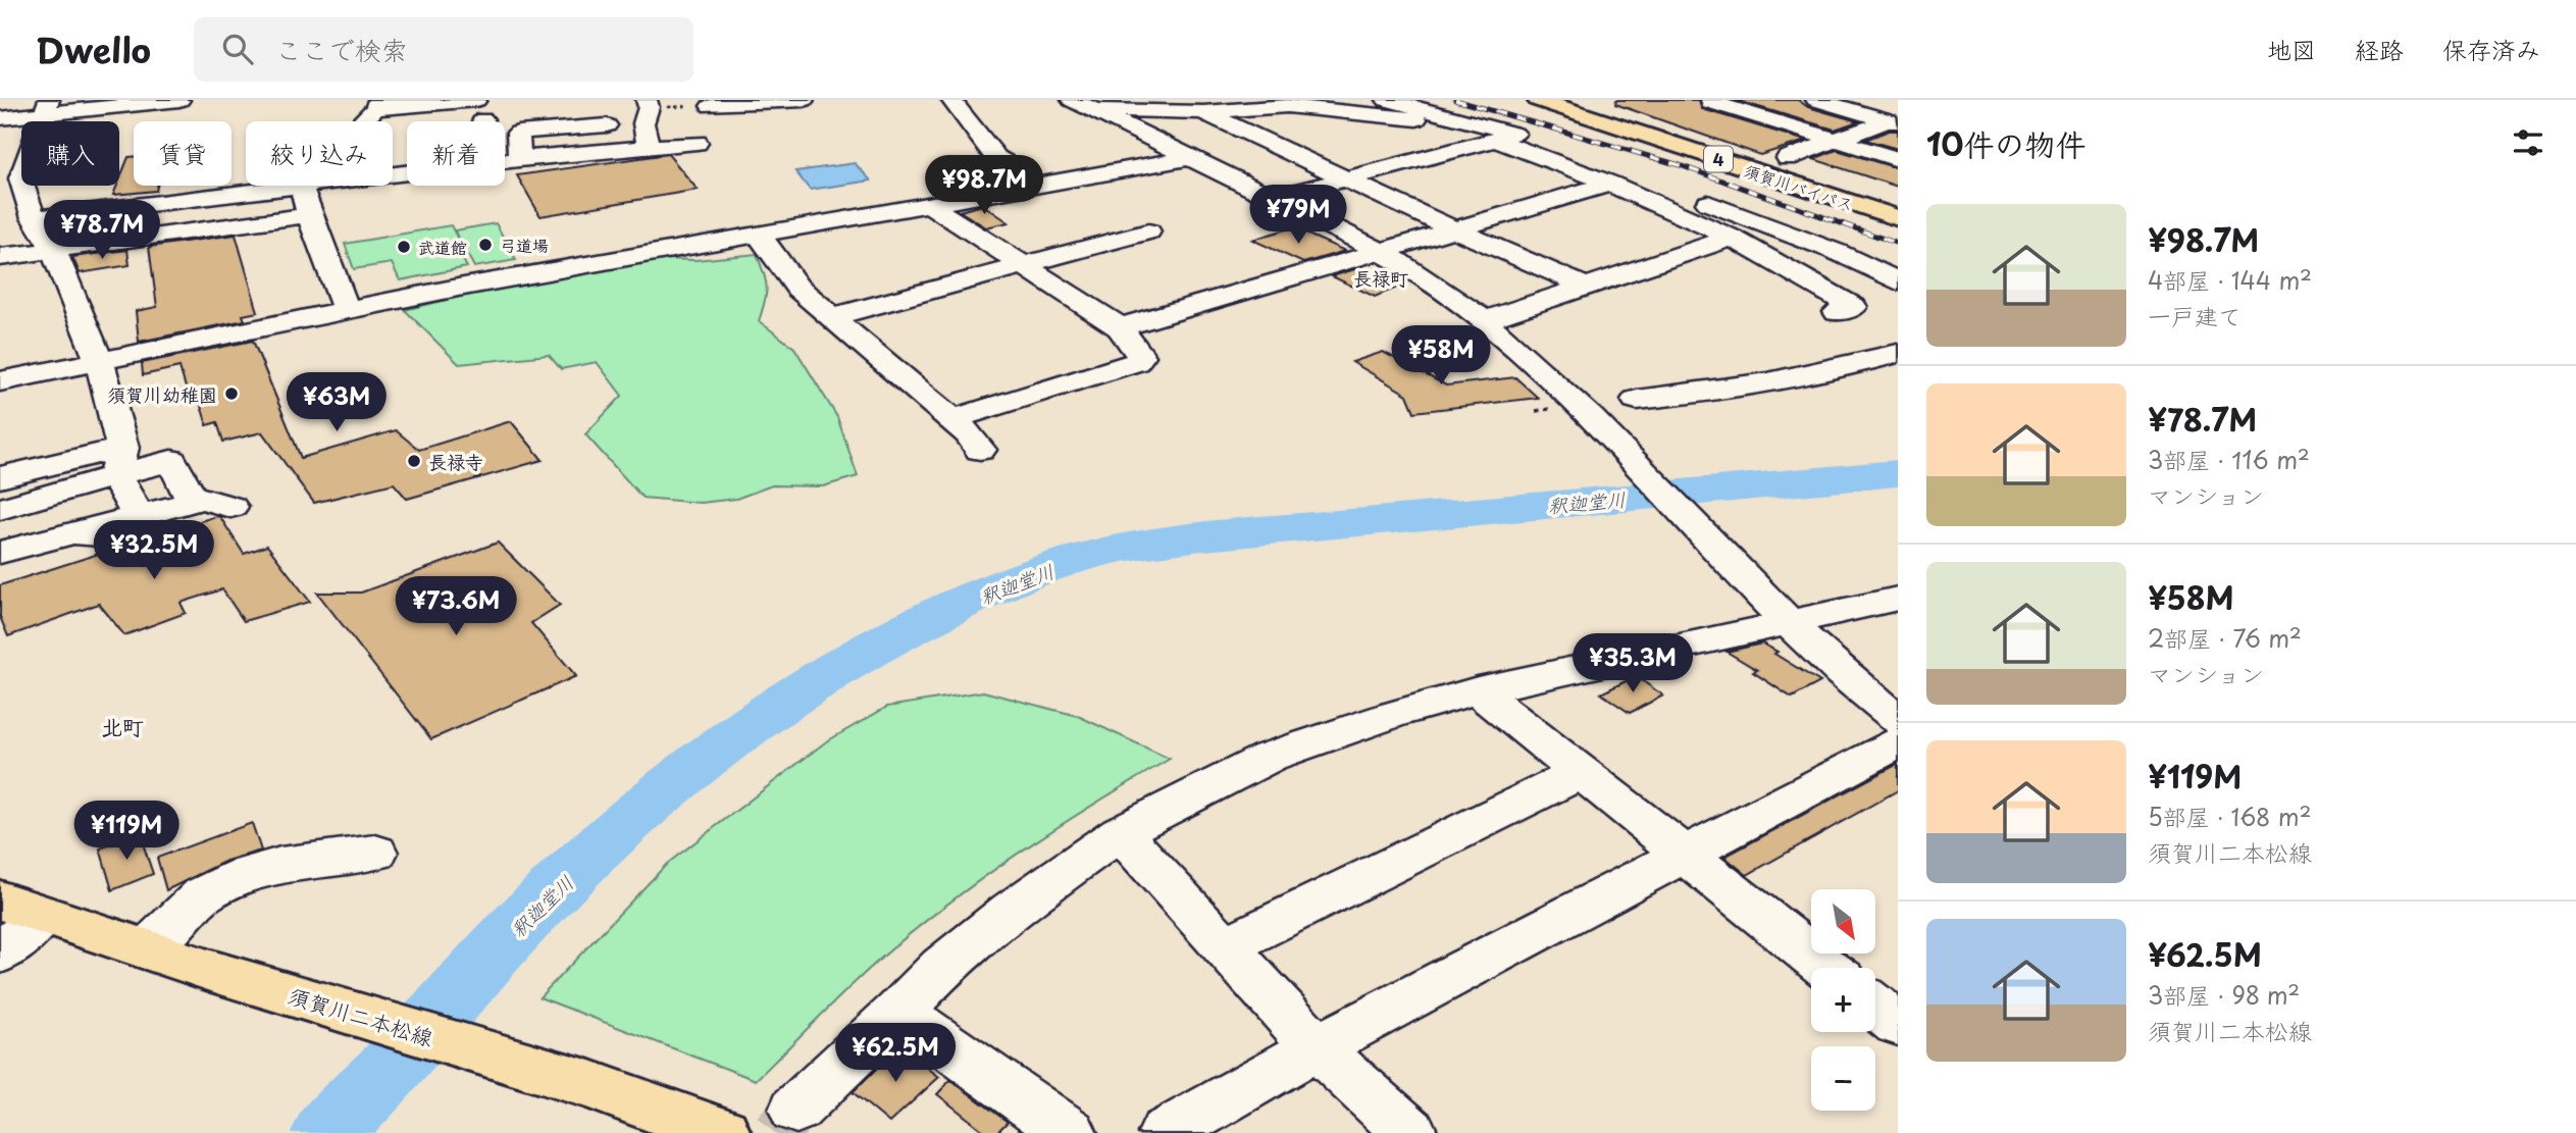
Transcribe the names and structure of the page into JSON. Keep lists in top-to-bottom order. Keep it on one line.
{"streets":{"main road":["4","須賀川バイパス","須賀川二本松線"]},"districts":["長禄町","北町"],"water":["釈迦堂川"],"places":["弓道場","武道館","須賀川幼稚園","長禄寺"],"north":"bottom right","page":{"header":"Dwello","search":"ここで検索","nav":["地図","経路","保存済み"],"heading":"10件の物件","chip":["購入","賃貸","絞り込み","新着"],"price":["¥98.7M","¥79M","¥78.7M","¥58M","¥63M","¥32.5M","¥73.6M","¥35.3M","¥119M","¥62.5M"],"list":[{"name":"¥98.7M","note":"4部屋 · 144 m² · 一戸建て"},{"name":"¥78.7M","note":"3部屋 · 116 m² · マンション"},{"name":"¥58M","note":"2部屋 · 76 m² · マンション"},{"name":"¥119M","note":"5部屋 · 168 m² · 須賀川二本松線"},{"name":"¥62.5M","note":"3部屋 · 98 m² · 須賀川二本松線"}],"map_buttons":["+","−"]}}
